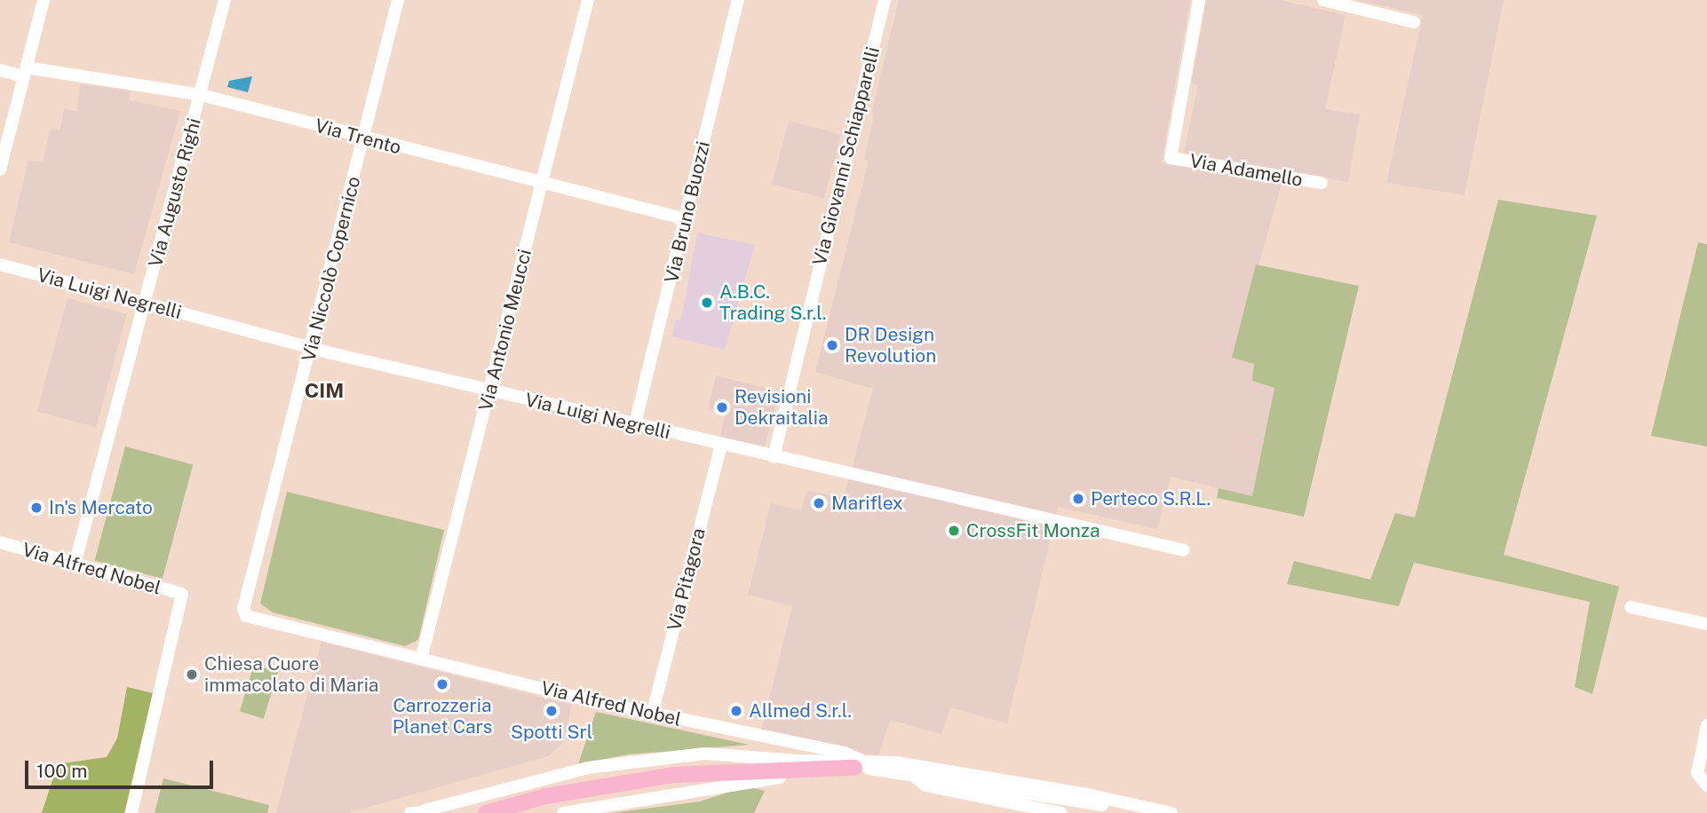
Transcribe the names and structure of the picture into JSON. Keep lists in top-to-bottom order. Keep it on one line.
{"streets":{"street":["Via Trento","Via Giovanni Schiapparelli","Via Adamello","Via Augusto Righi","Via Bruno Buozzi","Via Niccolò Copernico","Via Luigi Negrelli","Via Antonio Meucci","Via Alfred Nobel","Via Pitagora"]},"crossings":[["Via Trento","Via Augusto Righi"],["Via Trento","Via Bruno Buozzi"],["Via Trento","Via Niccolò Copernico"],["Via Trento","Via Antonio Meucci"],["Via Giovanni Schiapparelli","Via Luigi Negrelli"],["Via Augusto Righi","Via Luigi Negrelli"],["Via Augusto Righi","Via Alfred Nobel"],["Via Bruno Buozzi","Via Luigi Negrelli"],["Via Niccolò Copernico","Via Luigi Negrelli"],["Via Niccolò Copernico","Via Alfred Nobel"],["Via Luigi Negrelli","Via Antonio Meucci"],["Via Luigi Negrelli","Via Pitagora"],["Via Antonio Meucci","Via Alfred Nobel"],["Via Alfred Nobel","Via Pitagora"]],"districts":["CIM"],"places":["A.B.C. Trading S.r.l.","DR Design Revolution","Revisioni Dekraitalia","Perteco S.R.L.","Mariflex","In's Mercato","CrossFit Monza","Chiesa Cuore immacolato di Maria","Carrozzeria Planet Cars","Spotti Srl","Allmed S.r.l."],"scale_bar":"100 m"}
